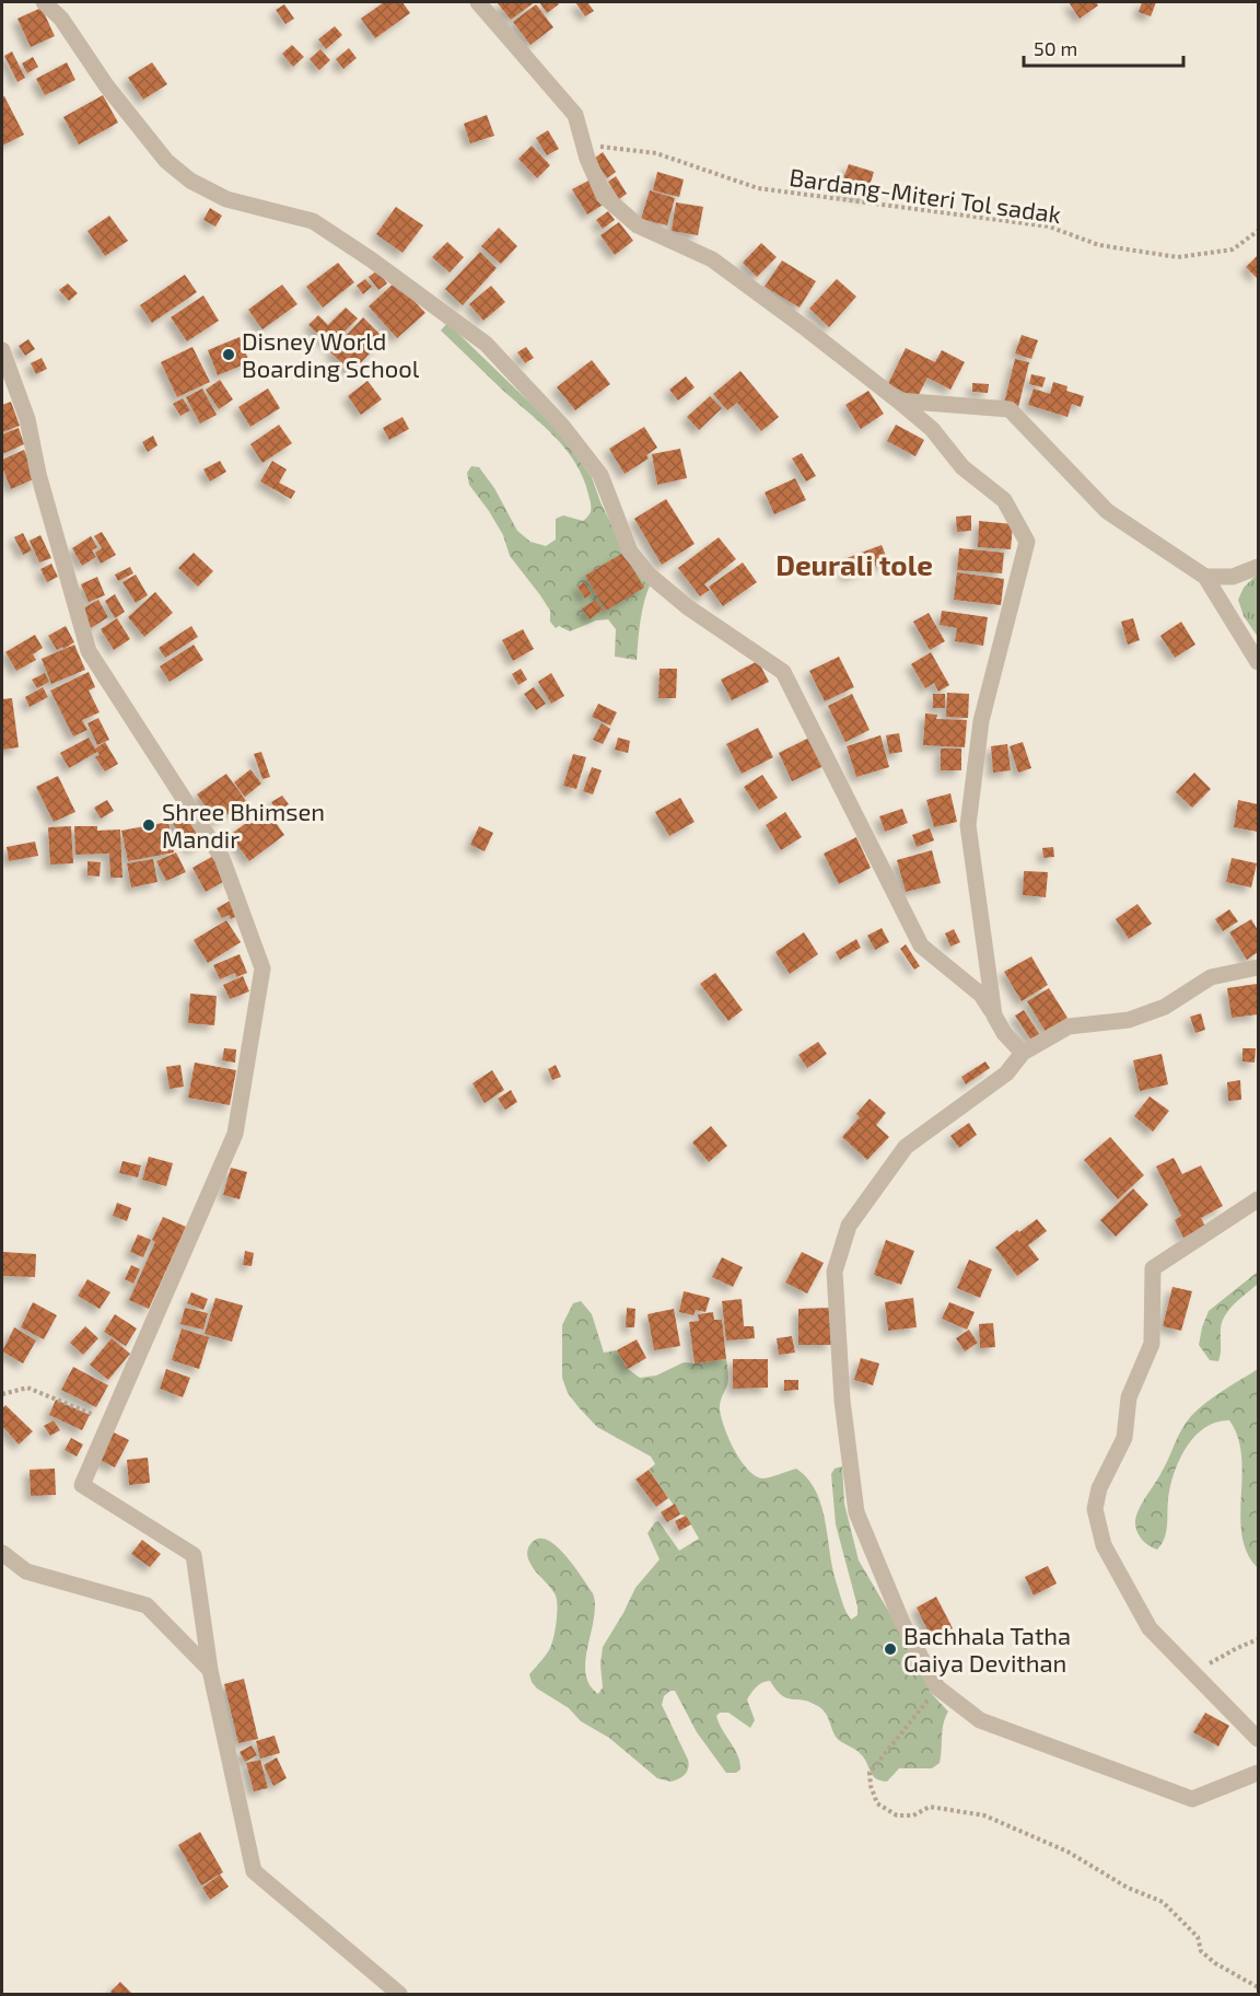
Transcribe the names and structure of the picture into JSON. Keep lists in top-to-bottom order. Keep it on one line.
{"streets":{"path":["Bardang-Miteri Tol sadak"]},"districts":["Deurali tole"],"places":["Disney World Boarding School","Shree Bhimsen Mandir","Bachhala Tatha Gaiya Devithan"],"scale_bar":"50 m"}
